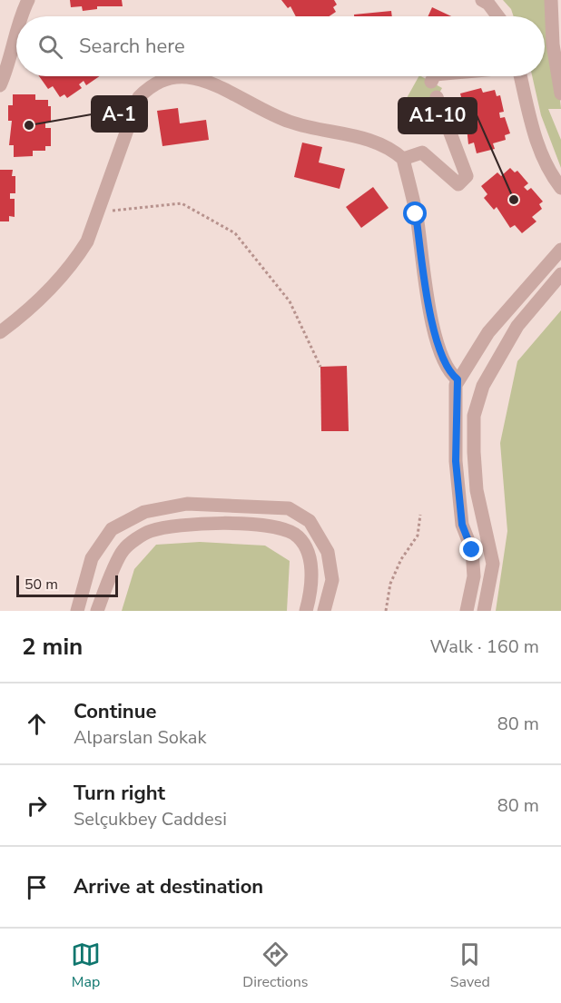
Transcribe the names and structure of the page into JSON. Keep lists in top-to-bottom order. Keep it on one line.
{"places":["A-1","A1-10"],"scale_bar":"50 m","page":{"search":"Search here","scale":"50 m","heading":["2 min","Walk · 160 m"],"list":[["Continue","Alparslan Sokak","80 m"],["Turn right","Selçukbey Caddesi","80 m"],"Arrive at destination"],"nav":["Map","Directions","Saved"]}}
